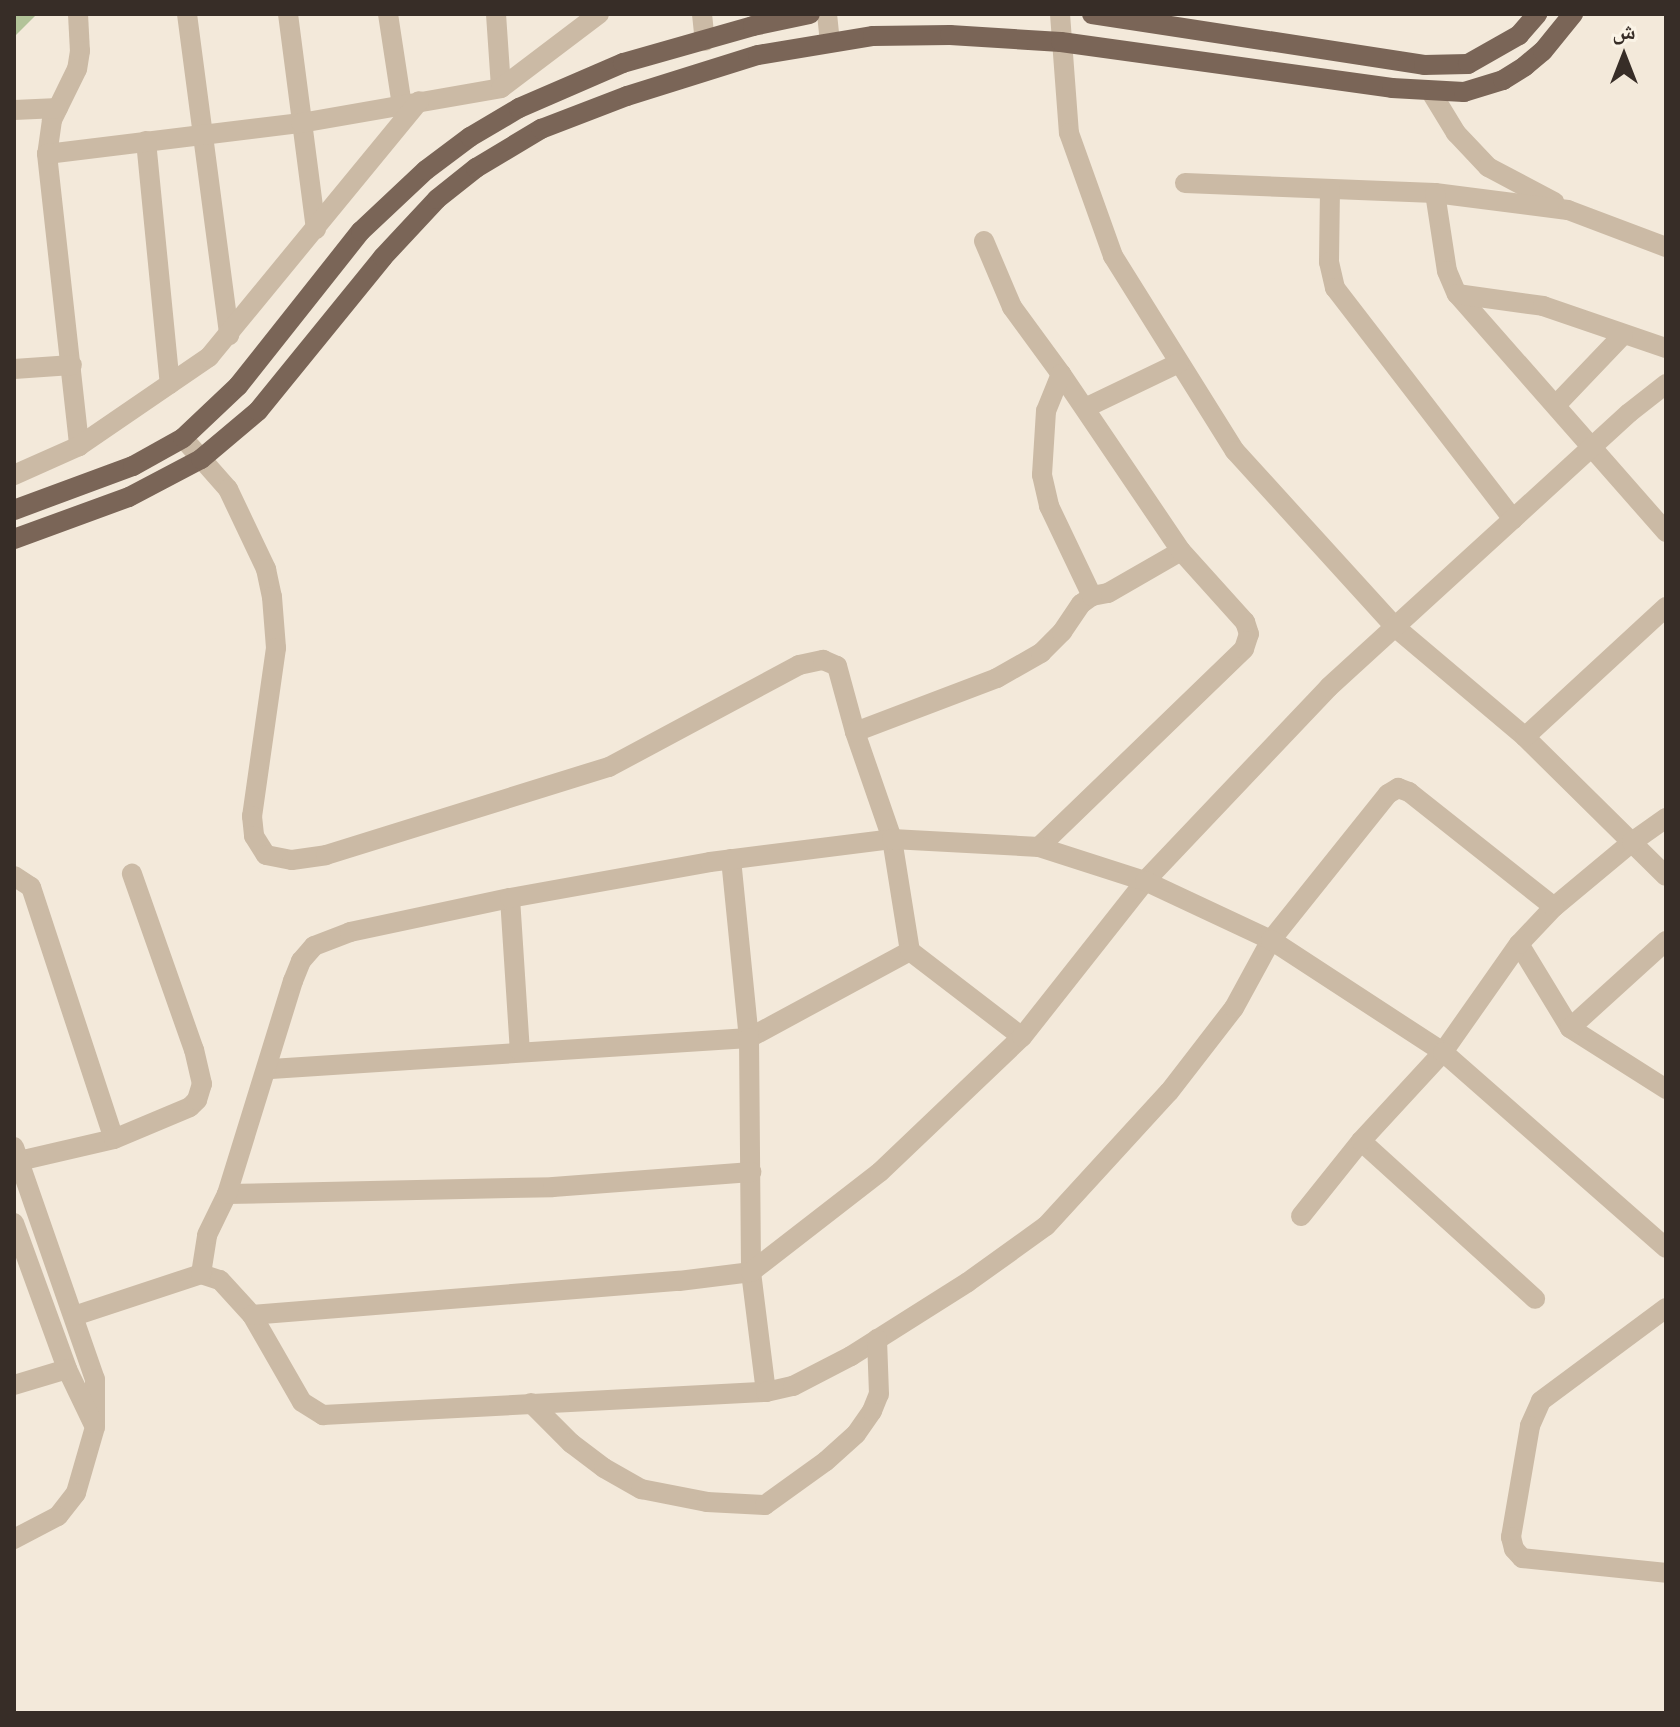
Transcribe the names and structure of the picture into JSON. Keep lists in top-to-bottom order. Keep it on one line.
{"north":"top"}
